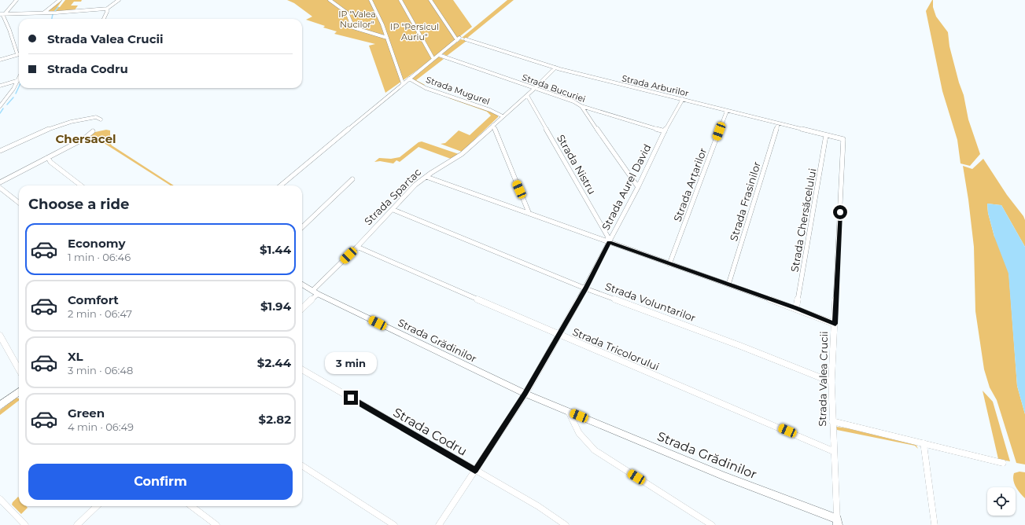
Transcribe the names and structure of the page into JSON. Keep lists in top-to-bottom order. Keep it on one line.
{"streets":{"street":["Strada Arburilor","Strada Bucuriei","Strada Mugurel","Strada Nistru","Strada Arțarilor","Strada Aurel David","Strada Spartac","Strada Frasinilor","Strada Chersăcelului","Strada Voluntarilor","Strada Grădinilor","Strada Tricolorului","Strada Valea Crucii","Strada Codru"]},"crossings":[["Strada Arburilor","Strada Arțarilor"],["Strada Arburilor","Strada Aurel David"],["Strada Arburilor","Strada Frasinilor"],["Strada Arburilor","Strada Chersăcelului"],["Strada Arburilor","Strada Valea Crucii"],["Strada Bucuriei","Strada Aurel David"],["Strada Nistru","Strada Aurel David"],["Strada Aurel David","Strada Voluntarilor"],["Strada Aurel David","Strada Grădinilor"],["Strada Aurel David","Strada Tricolorului"],["Strada Aurel David","Strada Codru"],["Strada Spartac","Strada Voluntarilor"],["Strada Spartac","Strada Grădinilor"],["Strada Spartac","Strada Tricolorului"],["Strada Voluntarilor","Strada Valea Crucii"],["Strada Grădinilor","Strada Valea Crucii"],["Strada Tricolorului","Strada Valea Crucii"]],"districts":["Chersacel"],"parks":["IP \"Valea Nucilor\"","IP \"Persicul Auriu\""],"page":{"banner":["Strada Valea Crucii","Strada Codru"],"heading":"Choose a ride","list":[{"name":"Economy","note":"1 min · 06:46","value":"$1.44"},{"name":"Comfort","note":"2 min · 06:47","value":"$1.94"},{"name":"XL","note":"3 min · 06:48","value":"$2.44"},{"name":"Green","note":"4 min · 06:49","value":"$2.82"}],"bubble":"3 min","buttons":"Confirm"}}
